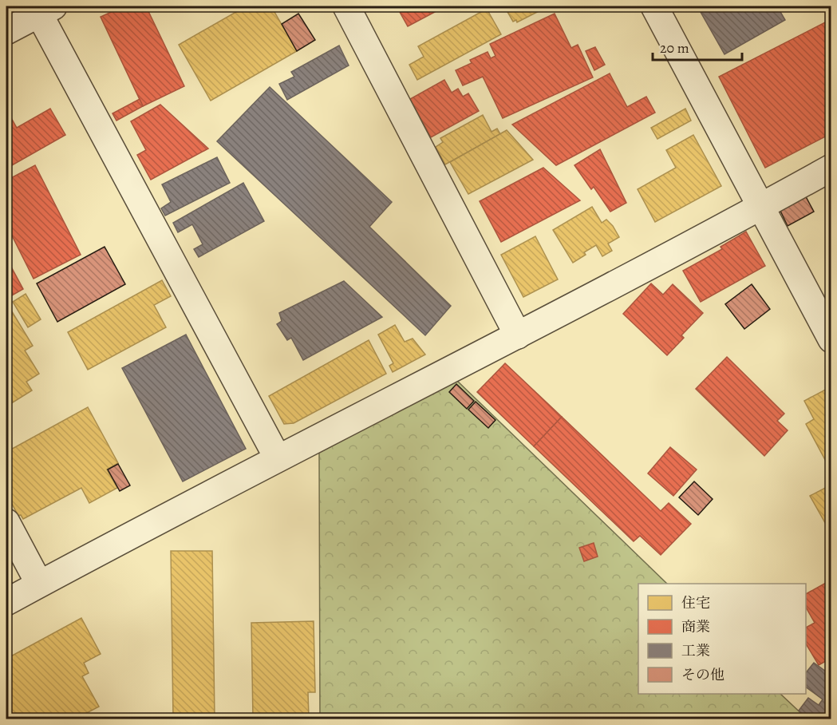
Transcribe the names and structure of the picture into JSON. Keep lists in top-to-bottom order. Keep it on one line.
{"legend":["住宅","商業","工業","その他"],"scale_bar":"20 m"}
